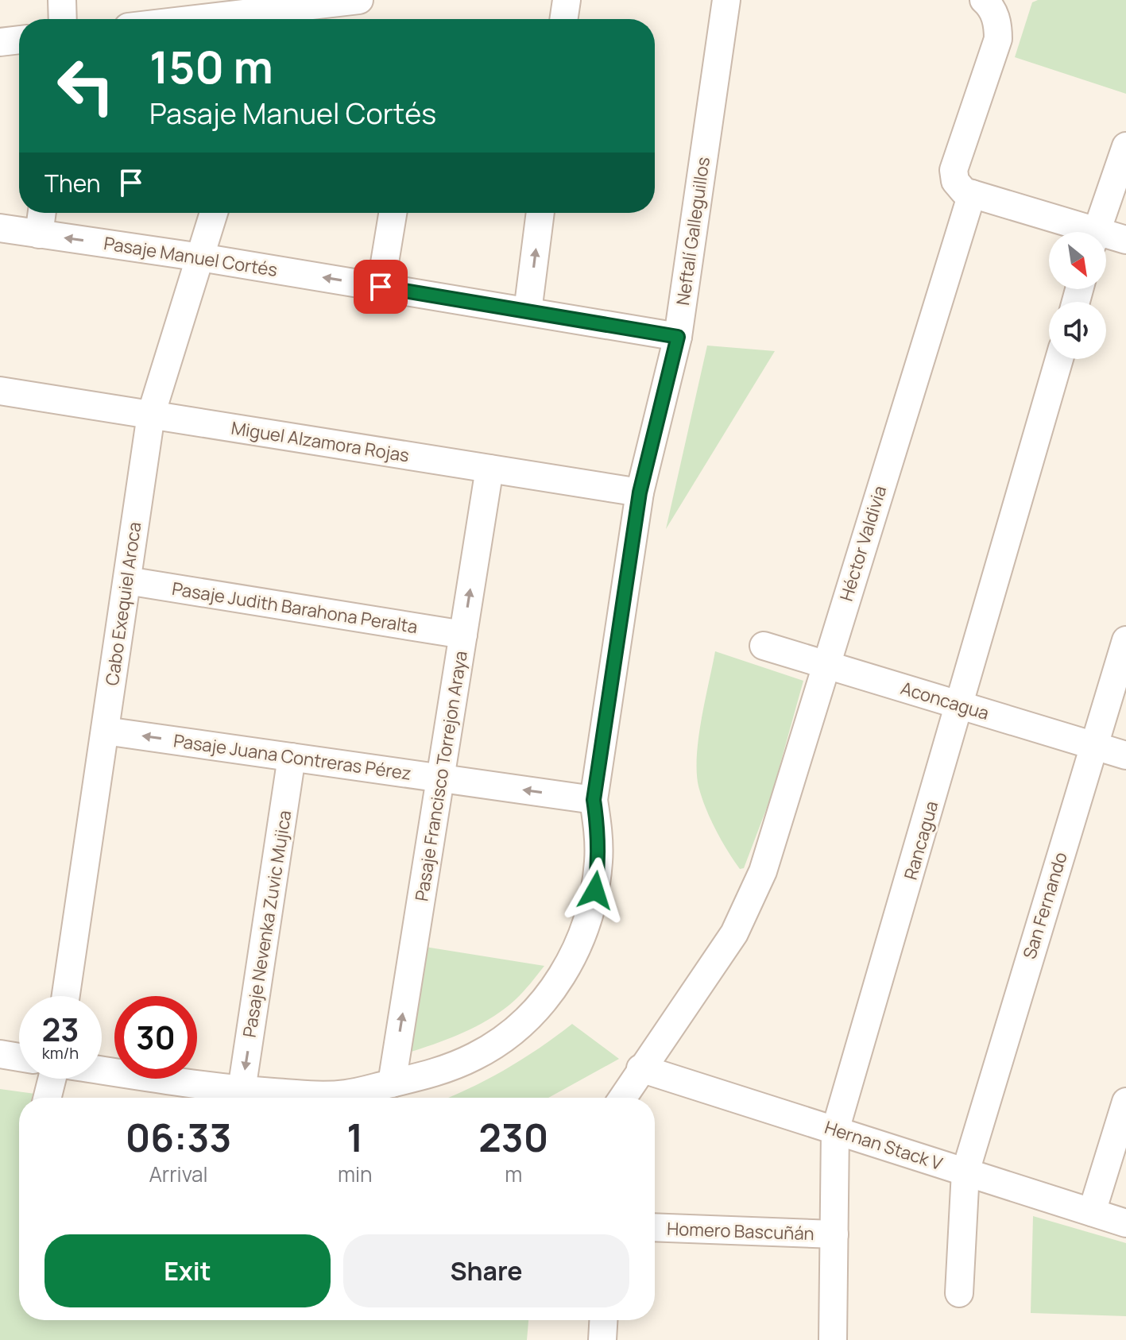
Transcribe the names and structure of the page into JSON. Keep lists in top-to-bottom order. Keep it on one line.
{"streets":{"street":["Neftalí Galleguillos","Pasaje Manuel Cortés","Miguel Alzamora Rojas","Héctor Valdivia","Cabo Exequiel Aroca","Pasaje Judith Barahona Peralta","Aconcagua","Pasaje Juana Contreras Pérez","Pasaje Francisco Torrejon Araya","Rancagua","San Fernando","Pasaje Nevenka Zuvic Mujica","Hernan Stack V","Homero Bascuñán"]},"crossings":[["Neftalí Galleguillos","Pasaje Manuel Cortés"],["Neftalí Galleguillos","Miguel Alzamora Rojas"],["Neftalí Galleguillos","Pasaje Juana Contreras Pérez"],["Neftalí Galleguillos","Pasaje Francisco Torrejon Araya"],["Neftalí Galleguillos","Pasaje Nevenka Zuvic Mujica"],["Pasaje Manuel Cortés","Cabo Exequiel Aroca"],["Miguel Alzamora Rojas","Cabo Exequiel Aroca"],["Miguel Alzamora Rojas","Pasaje Francisco Torrejon Araya"],["Héctor Valdivia","Aconcagua"],["Héctor Valdivia","Hernan Stack V"],["Cabo Exequiel Aroca","Pasaje Judith Barahona Peralta"],["Cabo Exequiel Aroca","Pasaje Juana Contreras Pérez"],["Pasaje Judith Barahona Peralta","Pasaje Francisco Torrejon Araya"],["Aconcagua","Rancagua"],["Aconcagua","San Fernando"],["Pasaje Juana Contreras Pérez","Pasaje Francisco Torrejon Araya"],["Pasaje Juana Contreras Pérez","Pasaje Nevenka Zuvic Mujica"],["Rancagua","Hernan Stack V"],["Rancagua","Homero Bascuñán"],["San Fernando","Hernan Stack V"]],"one_way":["Pasaje Manuel Cortés","Pasaje Juana Contreras Pérez","Pasaje Francisco Torrejon Araya","Pasaje Nevenka Zuvic Mujica"],"north":"bottom right","page":{"turn":["150 m","Pasaje Manuel Cortés"],"then":"Then","speed":"23 km/h","limit":"30","eta":["06:33","Arrival","1","min","230","m"],"buttons":["Exit","Share"]}}
